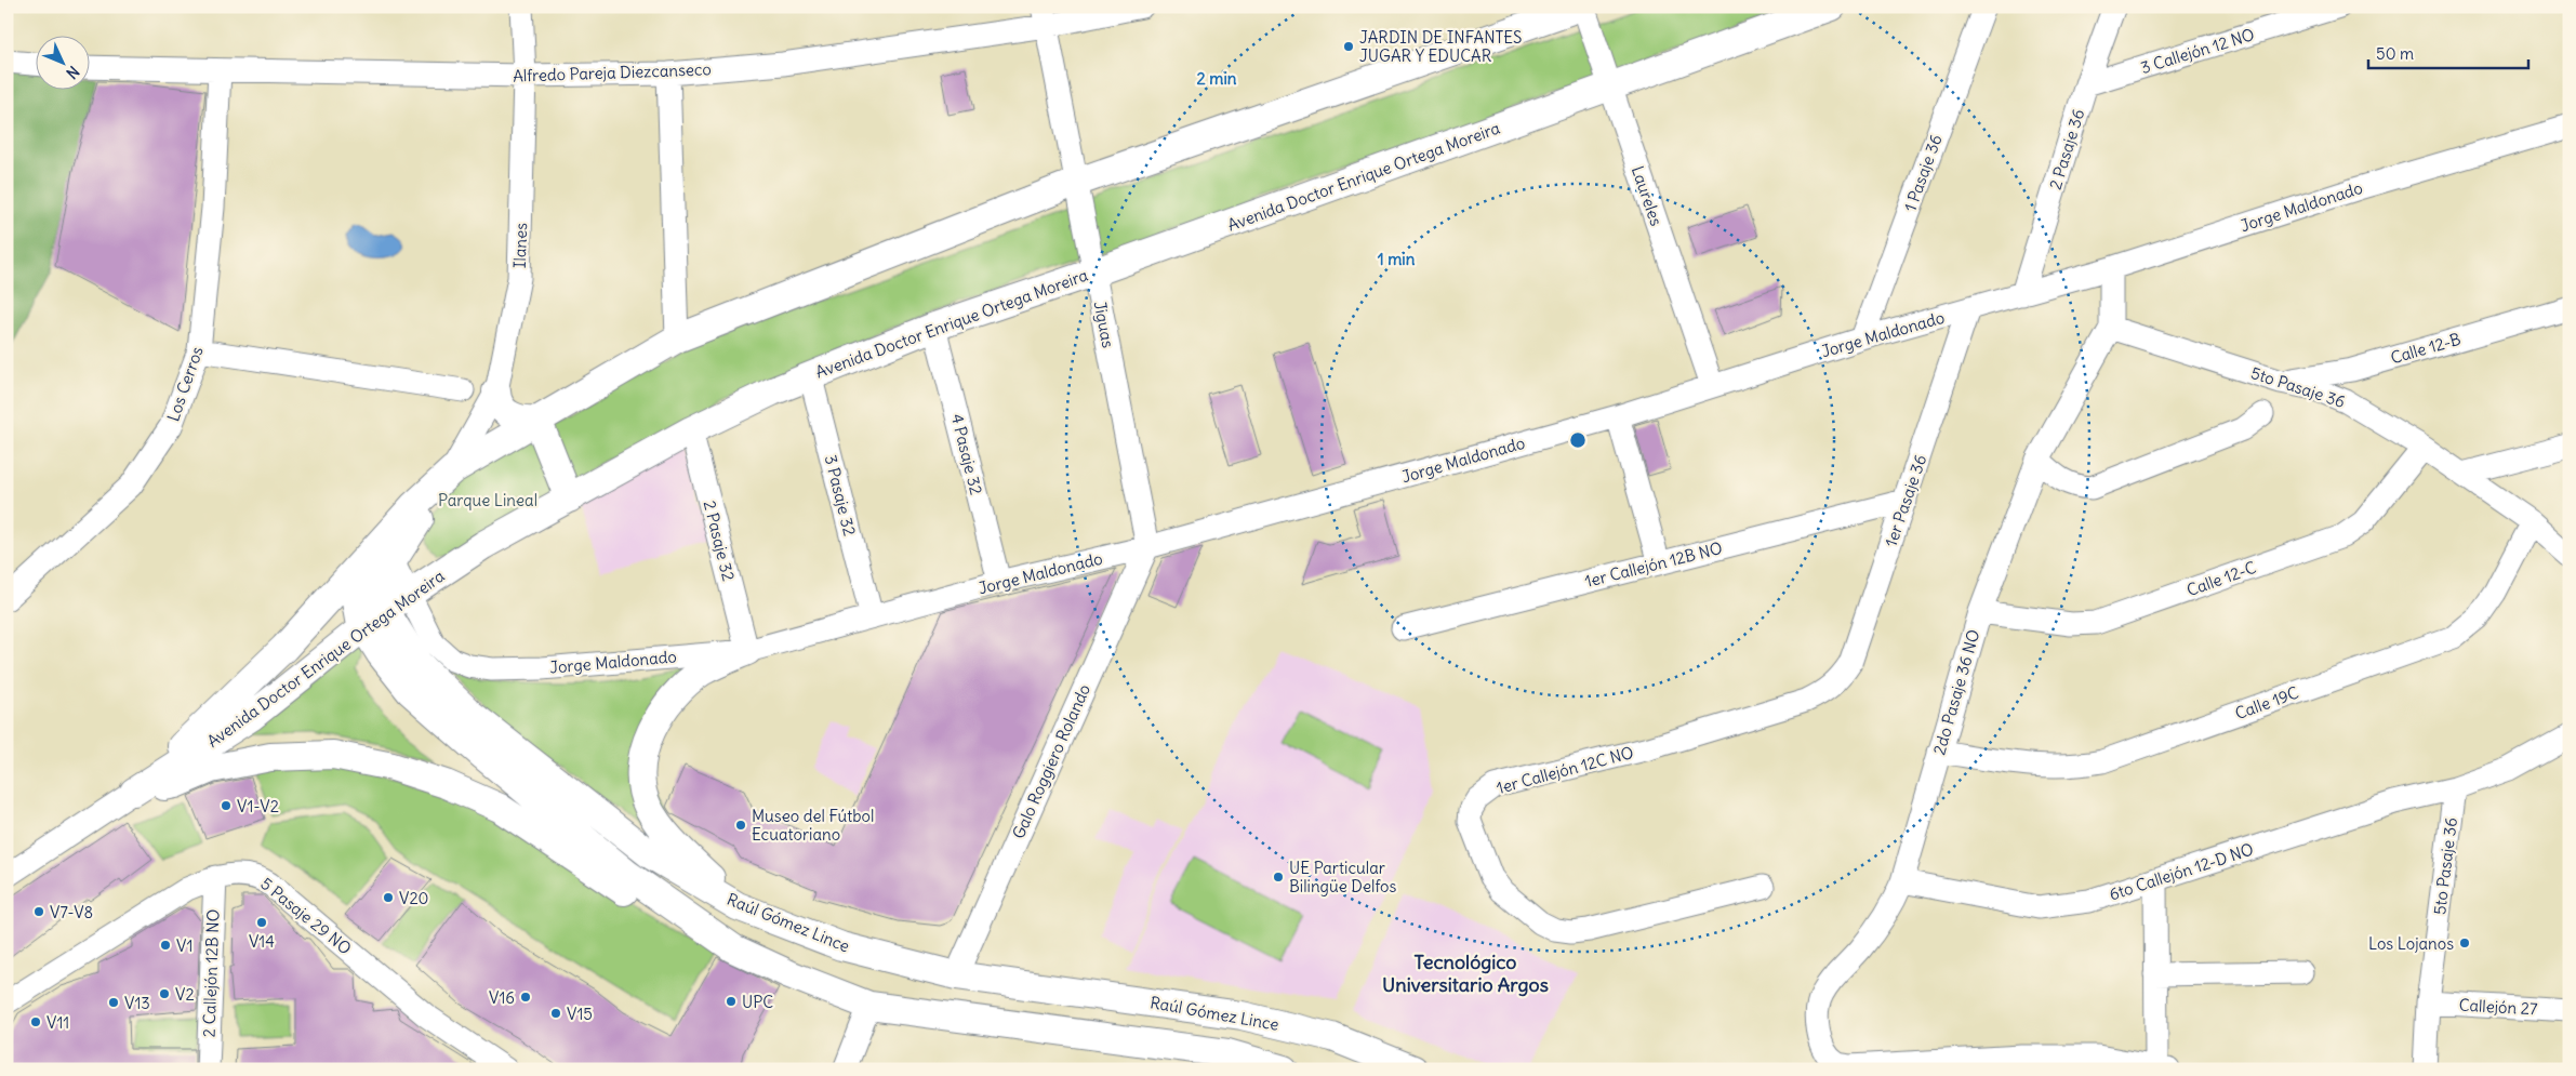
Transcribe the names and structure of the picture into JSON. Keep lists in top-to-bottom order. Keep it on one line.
{"streets":{"main road":["Avenida Doctor Enrique Ortega Moreira","Raúl Gómez Lince"],"street":["3 Callejón 12 NO","Alfredo Pareja Diezcanseco","2 Pasaje 36","1 Pasaje 36","Laureles","Jorge Maldonado","Ilanes","Jiguas","Calle 12-B","Los Cerros","5to Pasaje 36","4 Pasaje 32","3 Pasaje 32","1er Pasaje 36","2 Pasaje 32","1er Callejón 12B NO","Calle 12-C","2do Pasaje 36 NO","Calle 19C","Galo Roggiero Rolando","1er Callejón 12C NO","6to Callejón 12-D NO","5 Pasaje 29 NO","2 Callejón 12B NO","Callejón 27"]},"crossings":[["3 Callejón 12 NO","2 Pasaje 36"],["Alfredo Pareja Diezcanseco","Ilanes"],["Alfredo Pareja Diezcanseco","Jiguas"],["Alfredo Pareja Diezcanseco","Los Cerros"],["2 Pasaje 36","Jorge Maldonado"],["1 Pasaje 36","Jorge Maldonado"],["Avenida Doctor Enrique Ortega Moreira","Laureles"],["Avenida Doctor Enrique Ortega Moreira","Jorge Maldonado"],["Avenida Doctor Enrique Ortega Moreira","Jiguas"],["Avenida Doctor Enrique Ortega Moreira","4 Pasaje 32"],["Avenida Doctor Enrique Ortega Moreira","3 Pasaje 32"],["Avenida Doctor Enrique Ortega Moreira","2 Pasaje 32"],["Avenida Doctor Enrique Ortega Moreira","Raúl Gómez Lince"],["Laureles","Jorge Maldonado"],["Jorge Maldonado","Jiguas"],["Jorge Maldonado","4 Pasaje 32"],["Jorge Maldonado","3 Pasaje 32"],["Jorge Maldonado","1er Pasaje 36"],["Jorge Maldonado","2 Pasaje 32"],["Jorge Maldonado","Galo Roggiero Rolando"],["Jorge Maldonado","Raúl Gómez Lince"],["Ilanes","Raúl Gómez Lince"],["Jiguas","Galo Roggiero Rolando"],["Calle 12-B","5to Pasaje 36"],["5to Pasaje 36","Calle 12-C"],["5to Pasaje 36","2do Pasaje 36 NO"],["5to Pasaje 36","Calle 19C"],["5to Pasaje 36","6to Callejón 12-D NO"],["5to Pasaje 36","Callejón 27"],["1er Pasaje 36","1er Callejón 12B NO"],["1er Pasaje 36","1er Callejón 12C NO"],["Calle 12-C","2do Pasaje 36 NO"],["2do Pasaje 36 NO","Calle 19C"],["2do Pasaje 36 NO","6to Callejón 12-D NO"],["Galo Roggiero Rolando","Raúl Gómez Lince"],["5 Pasaje 29 NO","2 Callejón 12B NO"]],"districts":["Tecnológico Universitario Argos"],"parks":["Parque Lineal"],"places":["JARDIN DE INFANTES JUGAR Y EDUCAR","V1-V2","Museo del Fútbol Ecuatoriano","UE Particular Bilingüe Delfos","V20","V7-V8","V14","Los Lojanos","V1","V2","V16","UPC","V13","V15","V11"],"scale_bar":"50 m","north":"bottom right","rings":["2 min","1 min"]}
